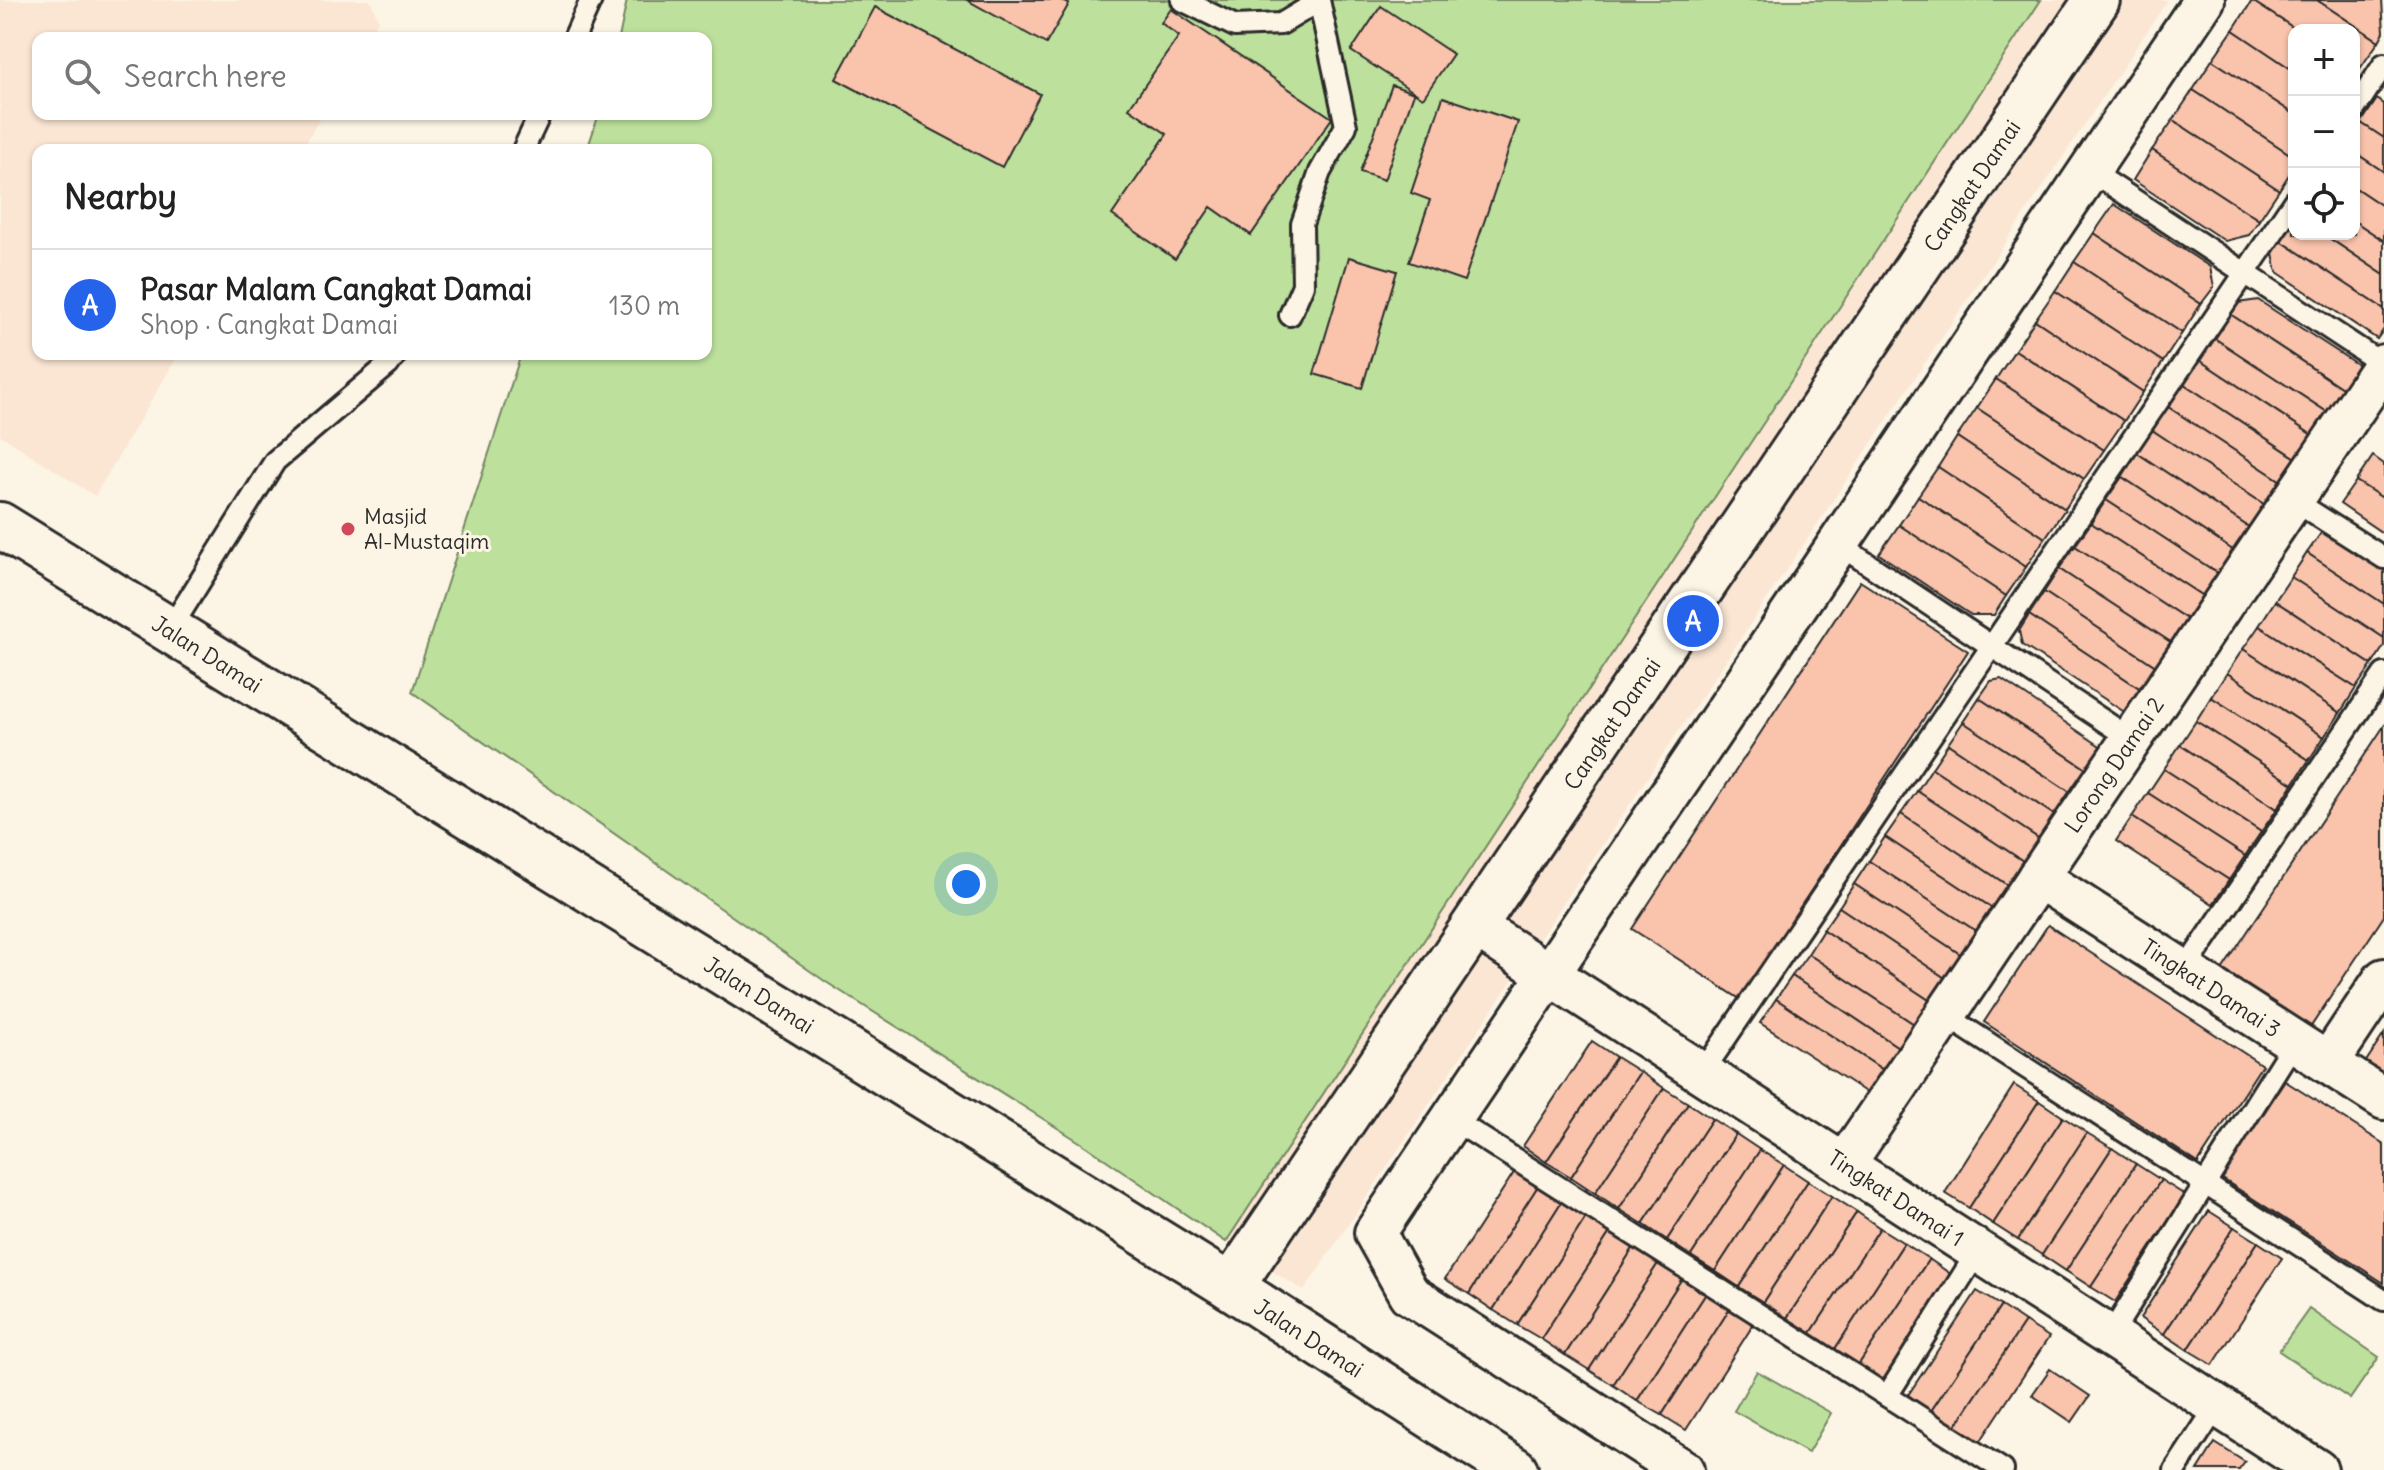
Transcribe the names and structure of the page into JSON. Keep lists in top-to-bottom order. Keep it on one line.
{"streets":{"main road":["Cangkat Damai","Jalan Damai"],"street":["Lorong Damai 2","Tingkat Damai 3","Tingkat Damai 1"]},"crossings":[["Cangkat Damai","Jalan Damai"],["Cangkat Damai","Tingkat Damai 1"],["Lorong Damai 2","Tingkat Damai 3"],["Lorong Damai 2","Tingkat Damai 1"]],"places":["Masjid Al-Mustaqim"],"page":{"map_buttons":["+","−"],"search":"Search here","heading":"Nearby","list":[{"mark":"A","name":"Pasar Malam Cangkat Damai","note":"Shop · Cangkat Damai","value":"130 m"}],"pins":"A"}}
